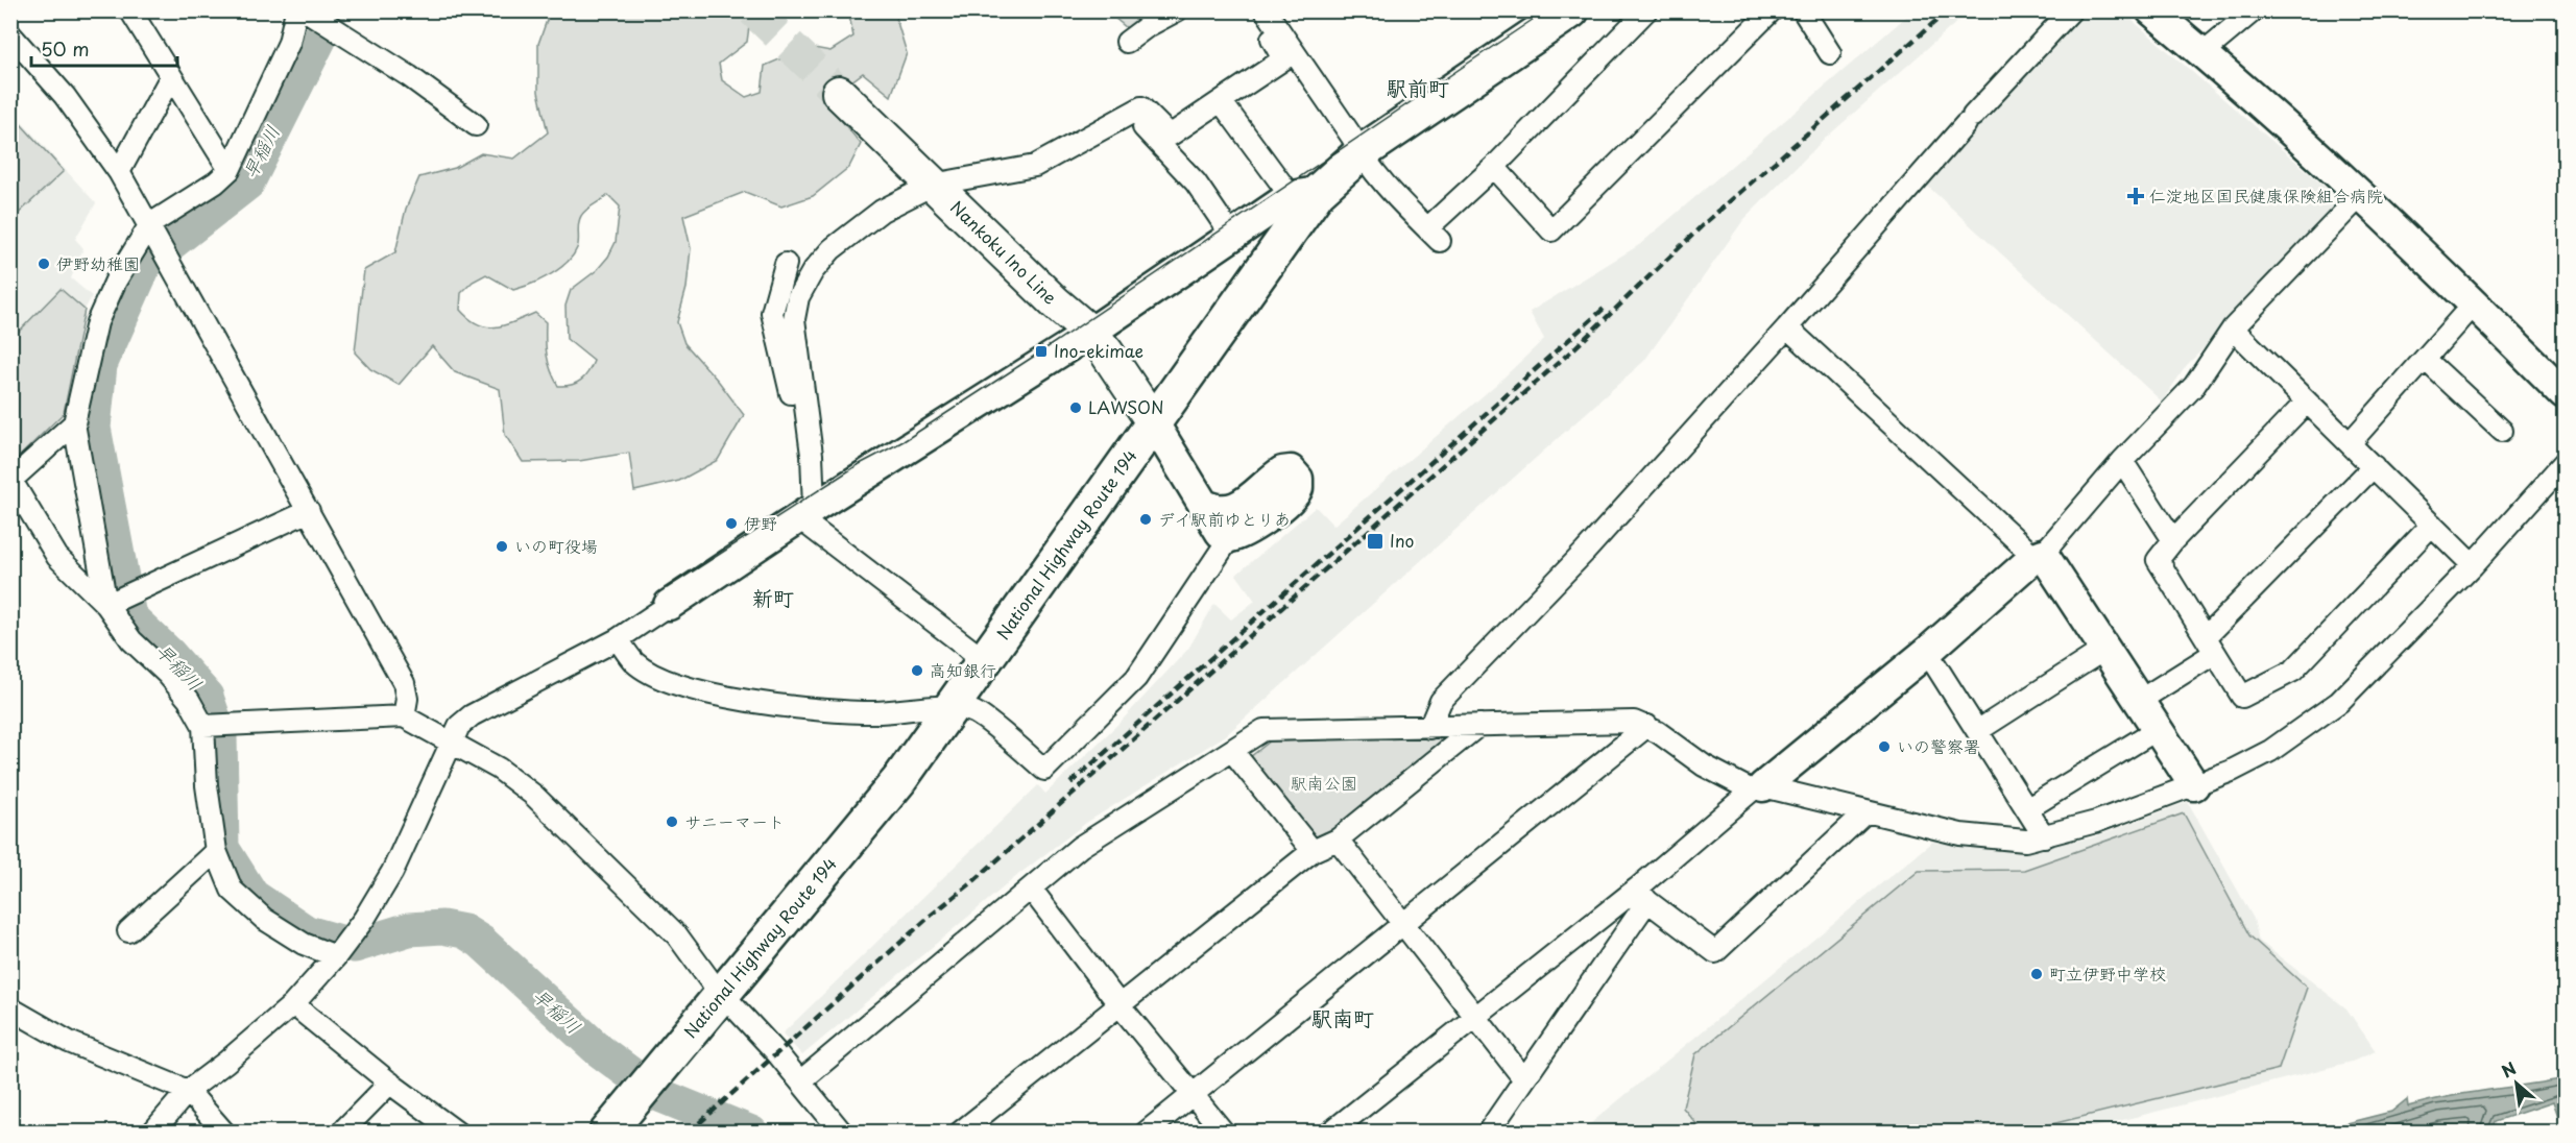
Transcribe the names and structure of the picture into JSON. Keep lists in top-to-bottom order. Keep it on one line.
{"streets":{"highway":["National Highway Route 194"],"main road":["Nankoku Ino Line"]},"crossings":[["Nankoku Ino Line","National Highway Route 194"]],"districts":["駅前町","新町","駅南町"],"water":["早稲川"],"parks":["駅南公園"],"places":{"health":["仁淀地区国民健康保険組合病院"],"other":["伊野幼稚園","LAWSON","デイ駅前ゆとりあ","伊野","いの町役場","高知銀行","いの警察署","サニーマート","町立伊野中学校"],"transit":["Ino-ekimae","Ino"]},"scale_bar":"50 m","north":"top left"}
